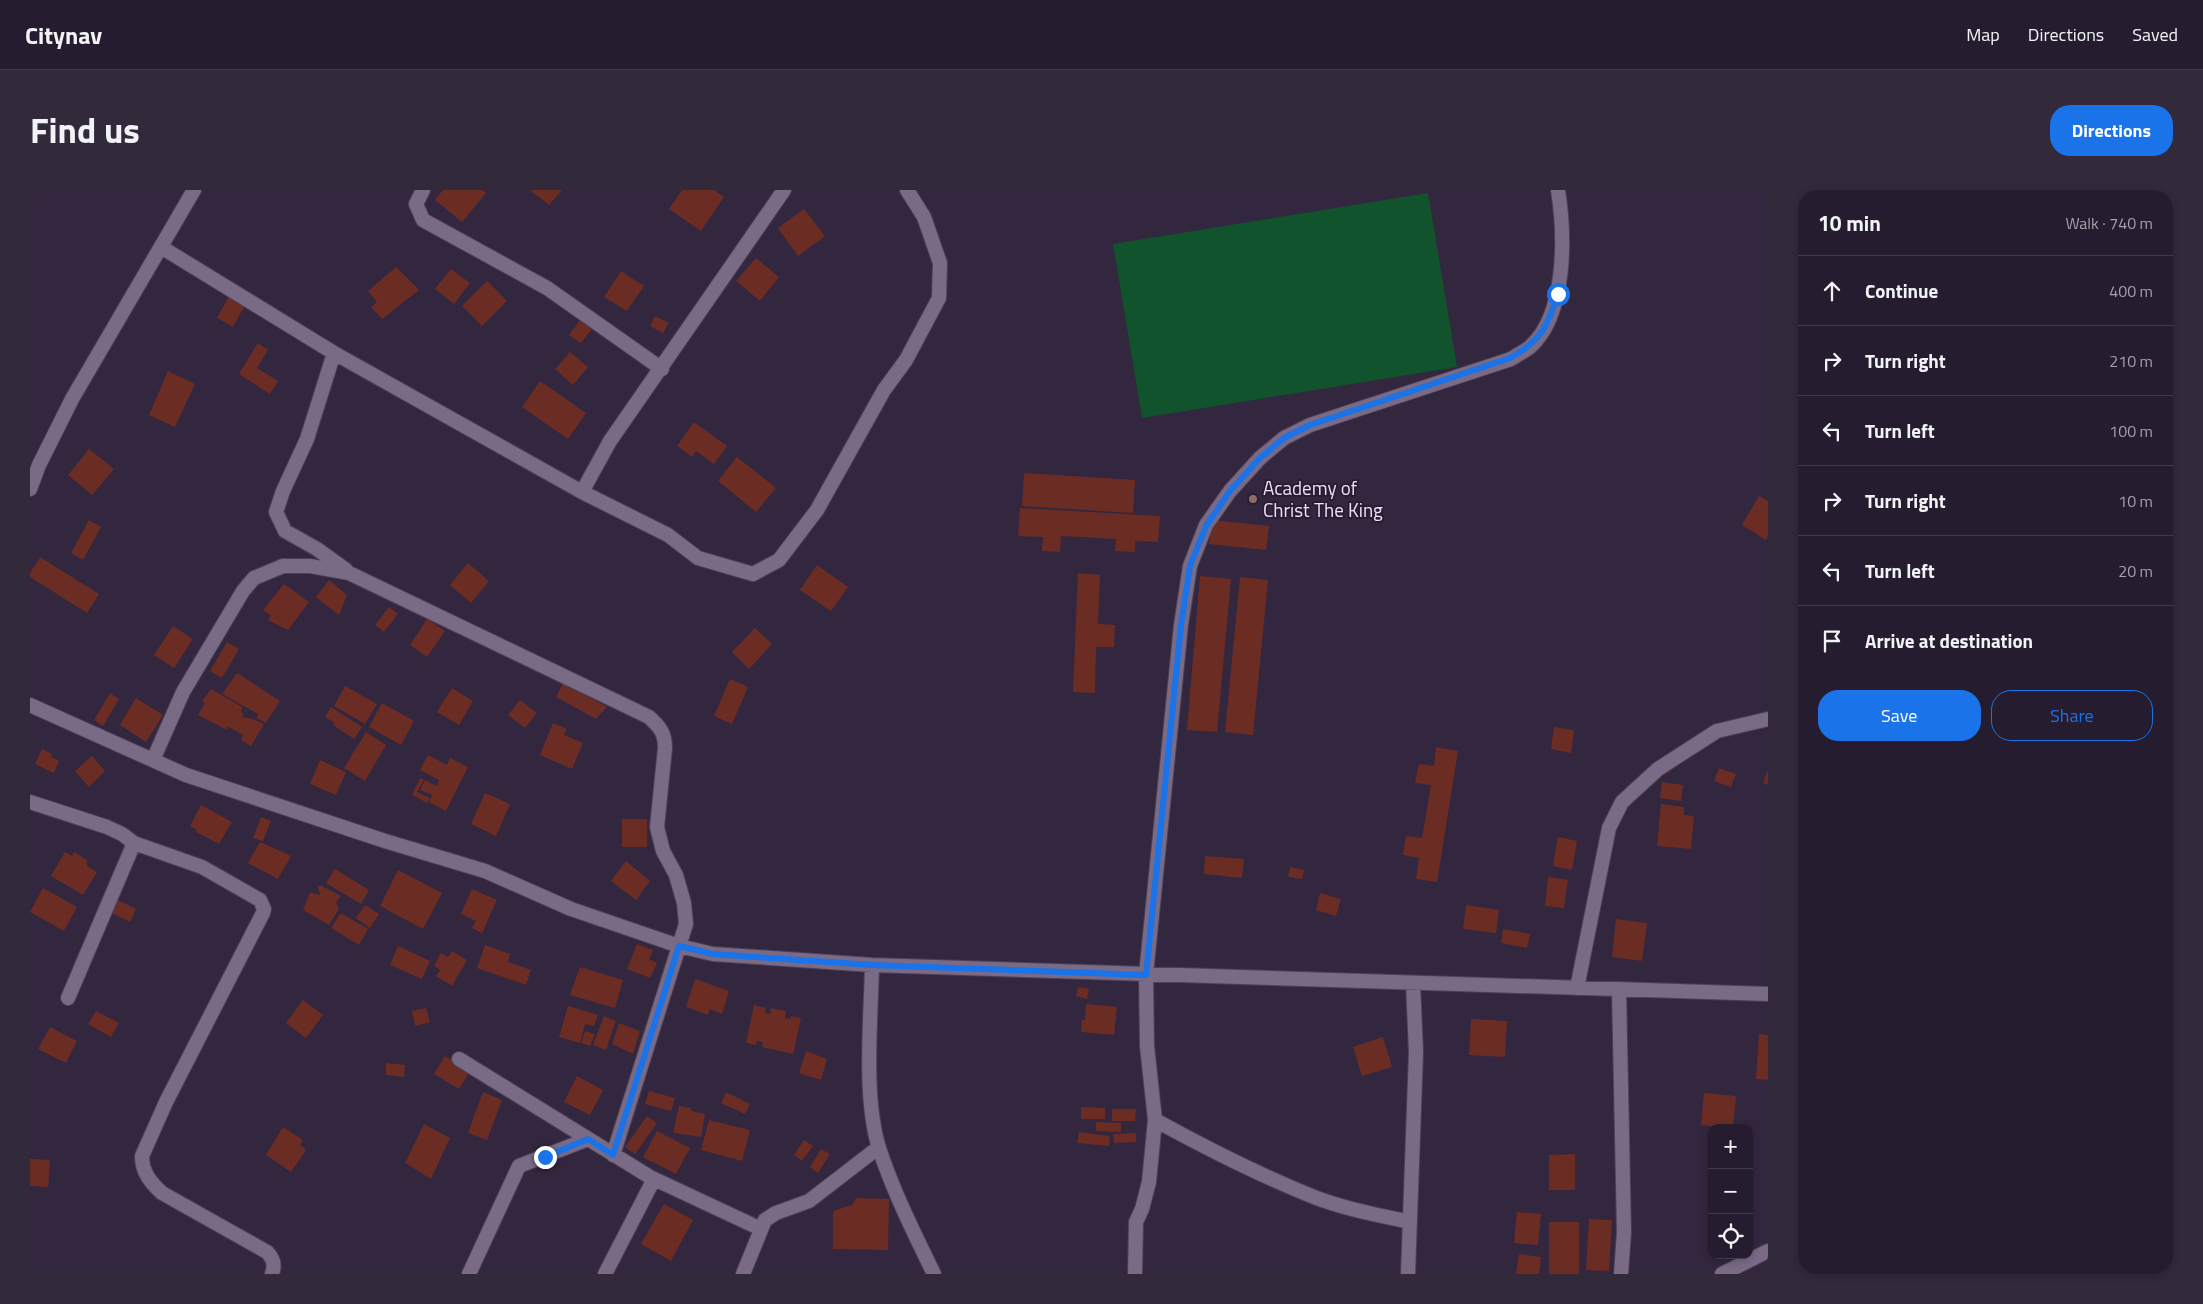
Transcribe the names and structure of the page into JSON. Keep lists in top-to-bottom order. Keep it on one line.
{"places":["Academy of Christ The King"],"page":{"header":"Citynav","nav":["Map","Directions","Saved"],"title":"Find us","buttons":["Directions",["Save","Share"]],"heading":["10 min","Walk · 740 m"],"list":[["Continue","400 m"],["Turn right","210 m"],["Turn left","100 m"],["Turn right","10 m"],["Turn left","20 m"],"Arrive at destination"],"map_buttons":["+","−"]}}
